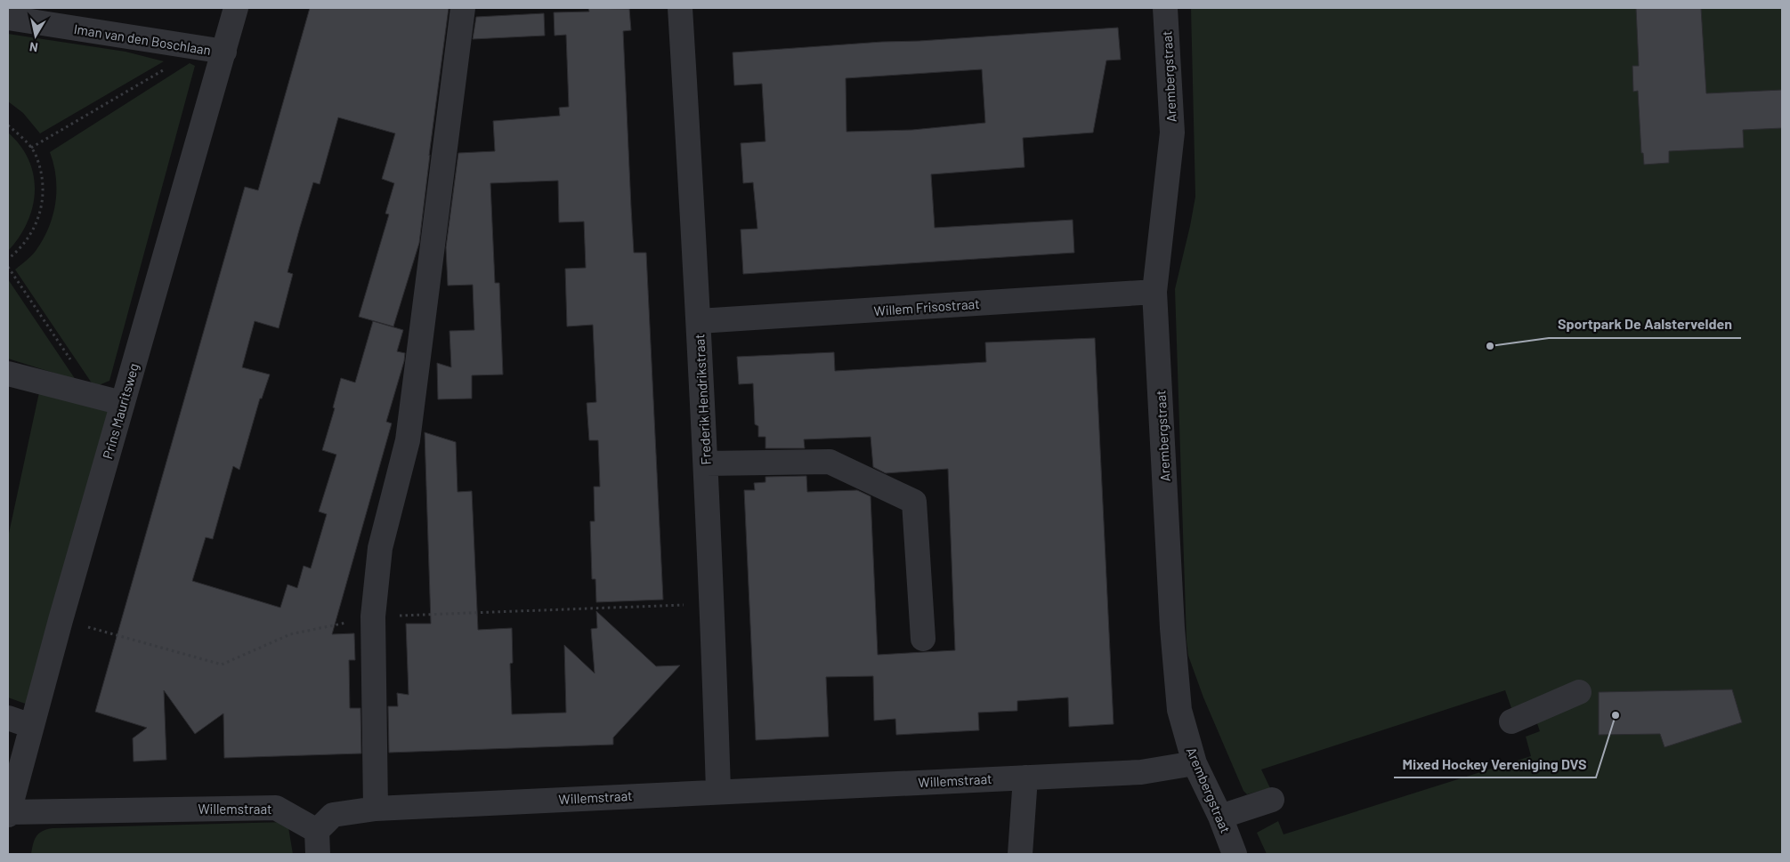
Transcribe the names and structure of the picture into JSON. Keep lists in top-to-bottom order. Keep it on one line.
{"streets":{"street":["Iman van den Boschlaan","Arembergstraat","Willem Frisostraat","Frederik Hendrikstraat","Prins Mauritsweg","Willemstraat"]},"crossings":[["Iman van den Boschlaan","Prins Mauritsweg"],["Arembergstraat","Willem Frisostraat"],["Arembergstraat","Willemstraat"],["Willem Frisostraat","Frederik Hendrikstraat"],["Frederik Hendrikstraat","Willemstraat"],["Prins Mauritsweg","Willemstraat"]],"places":["Sportpark De Aalstervelden","Mixed Hockey Vereniging DVS"],"north":"bottom"}
